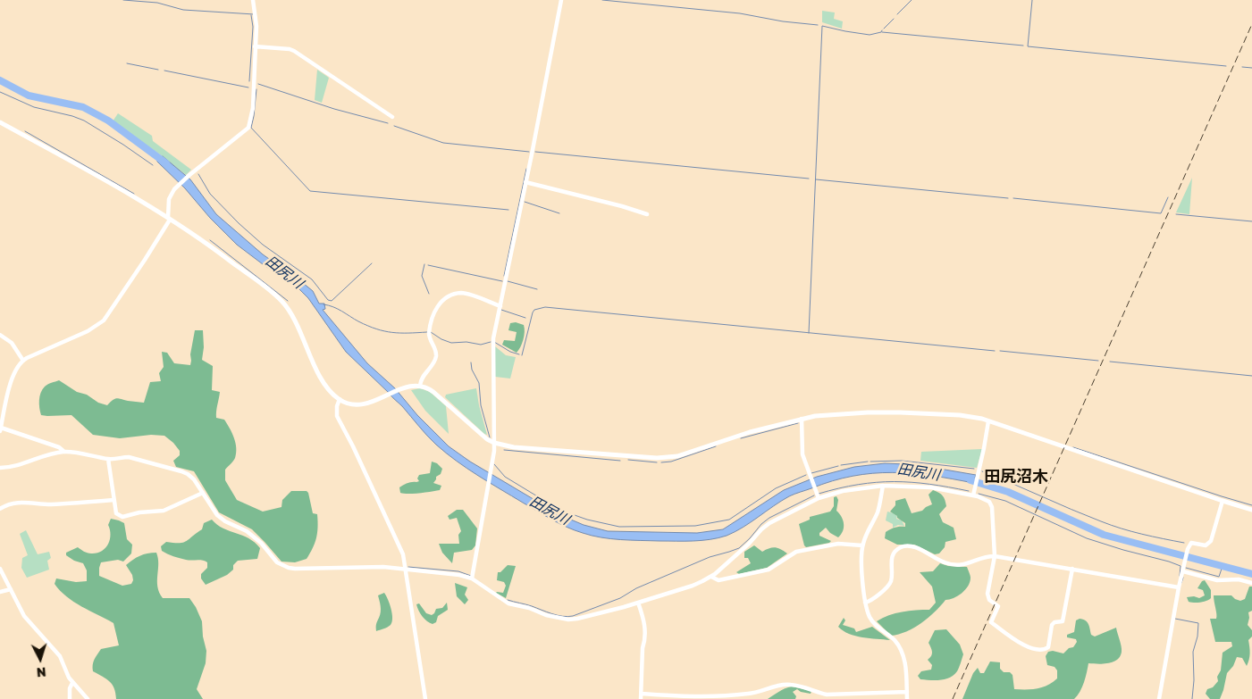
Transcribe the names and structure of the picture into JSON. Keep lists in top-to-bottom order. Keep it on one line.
{"districts":["田尻沼木"],"water":["田尻川"],"north":"bottom"}
